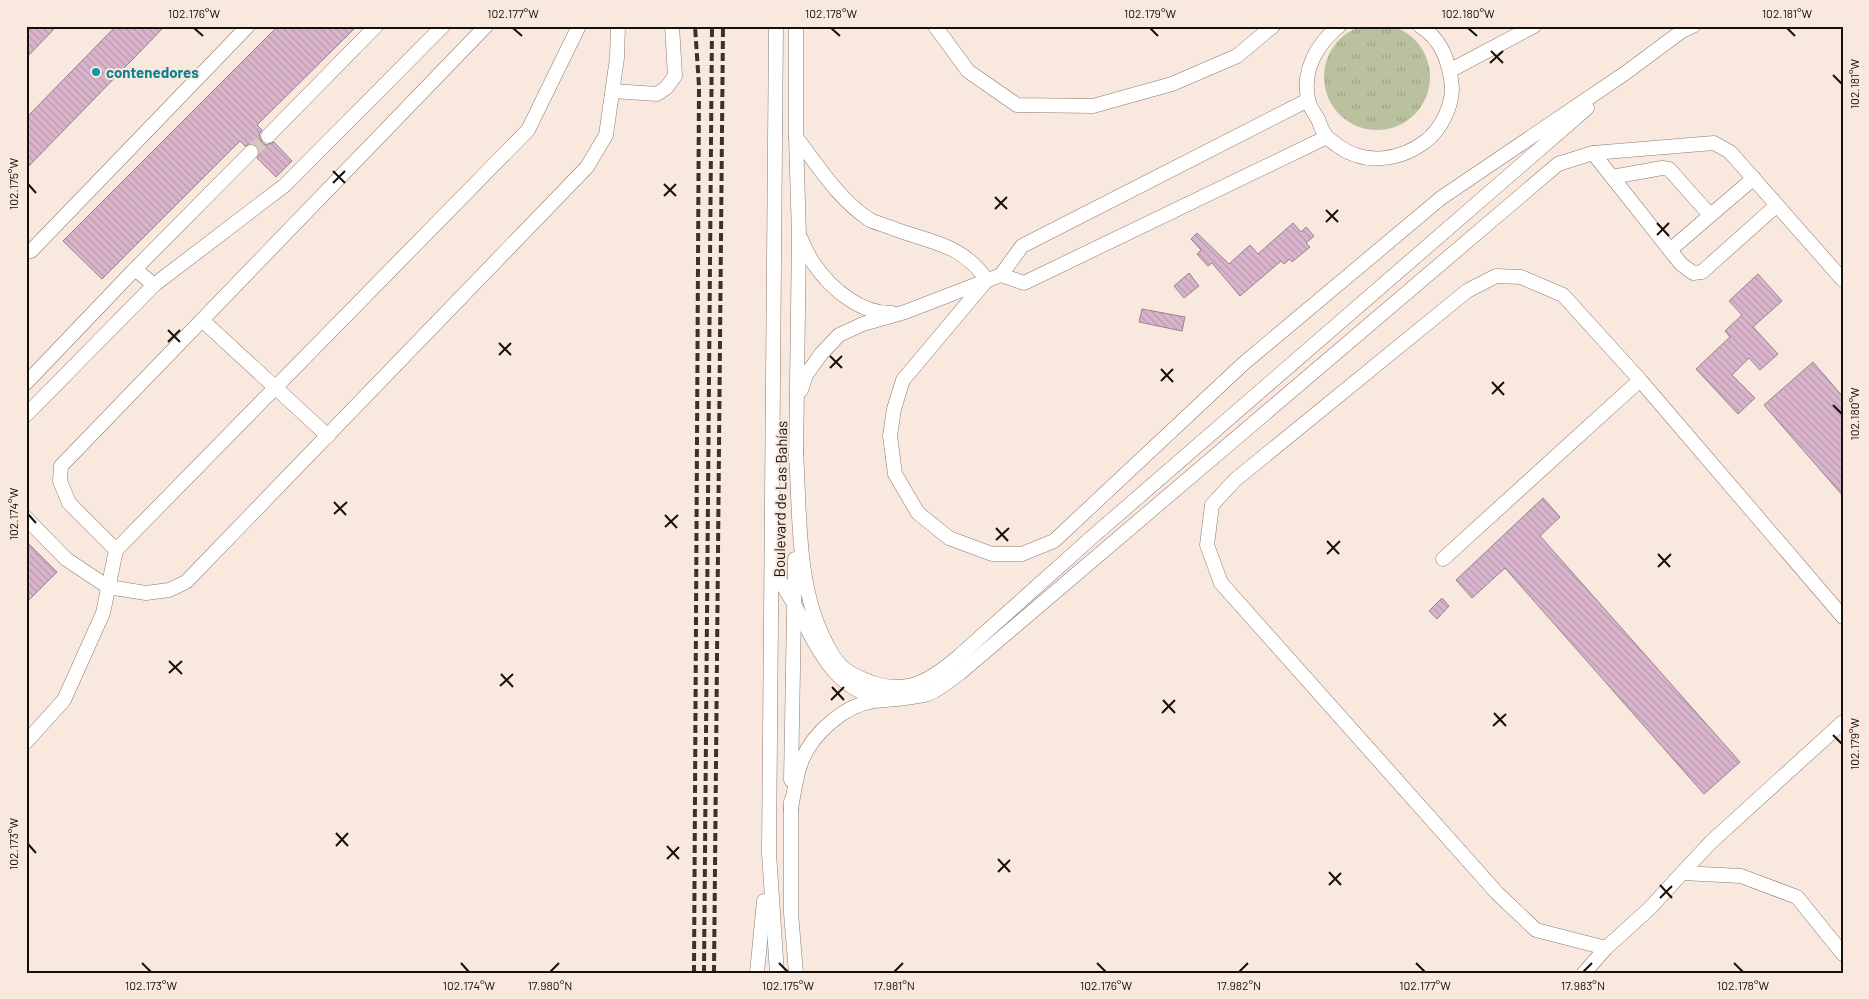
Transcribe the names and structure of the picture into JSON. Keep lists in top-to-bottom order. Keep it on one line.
{"streets":{"street":["Boulevard de Las Bahías"]},"places":["contenedores"],"coordinates":["102.176°W","102.177°W","102.178°W","102.179°W","102.180°W","102.181°W","102.175°W","102.174°W","102.173°W","17.980°N","17.981°N","17.982°N","17.983°N"]}
